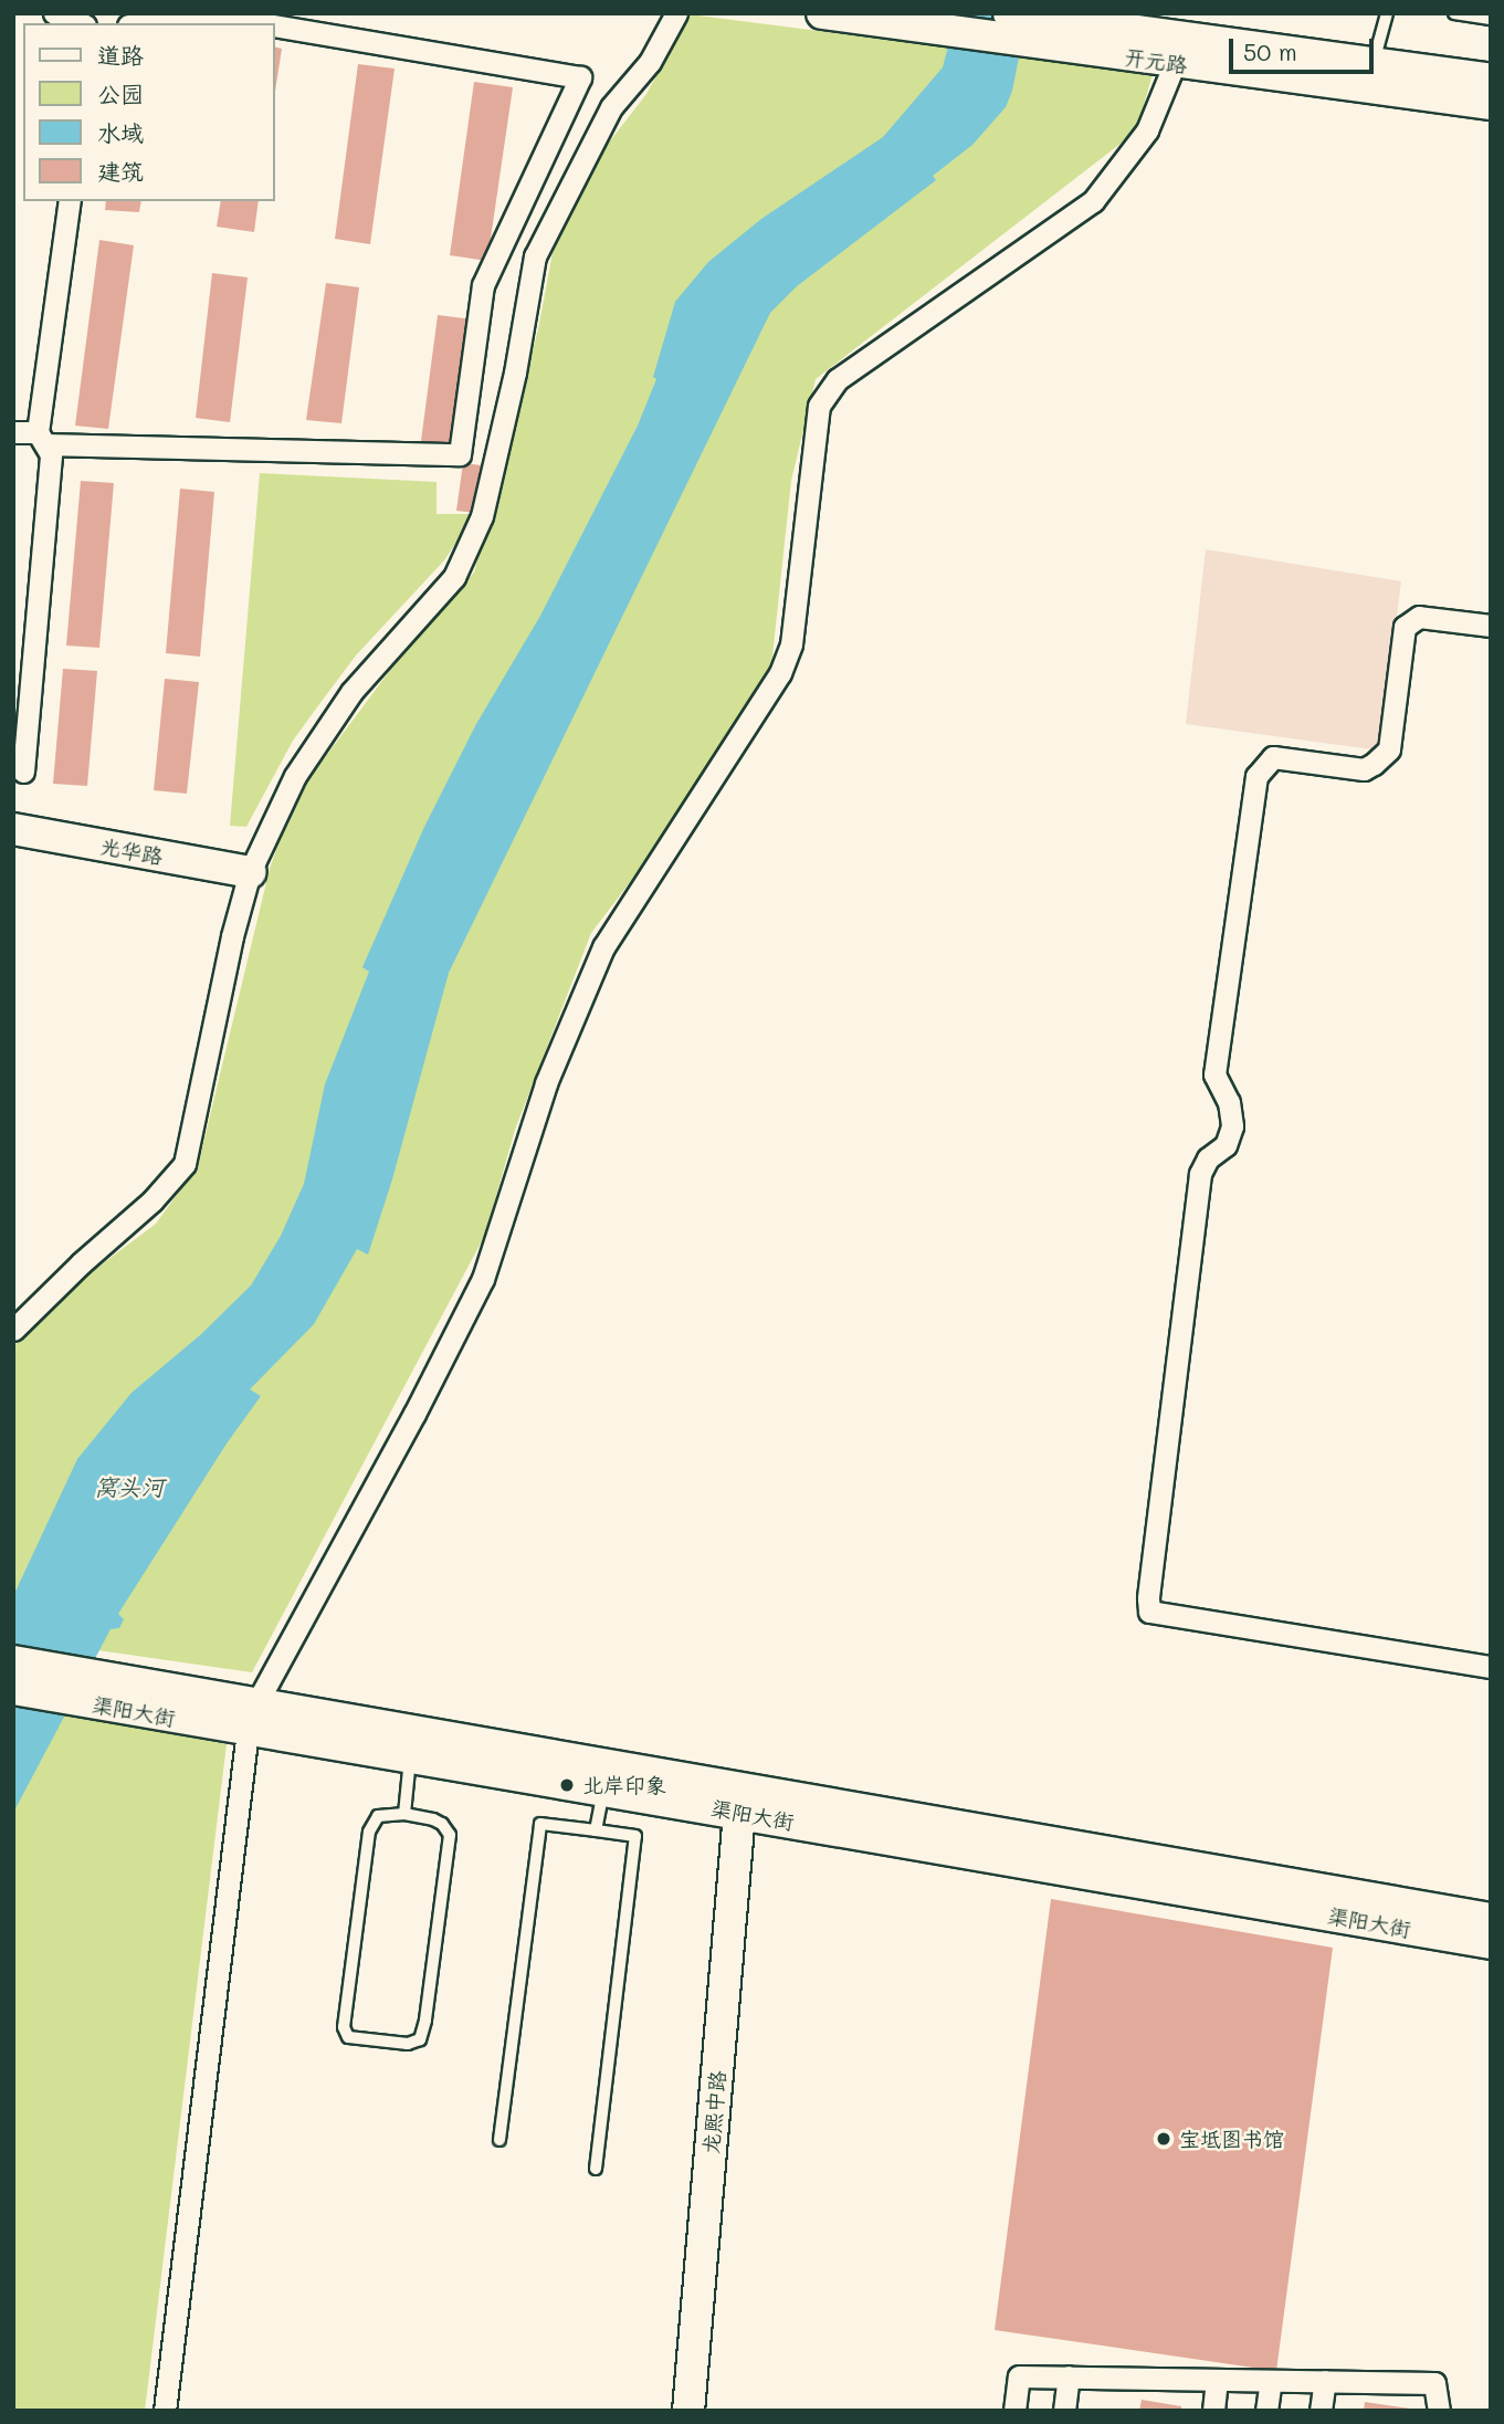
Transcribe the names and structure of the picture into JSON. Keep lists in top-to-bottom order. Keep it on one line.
{"streets":{"main road":["开元路","光华路","渠阳大街","龙熙中路"]},"crossings":[["渠阳大街","龙熙中路"]],"water":["窝头河"],"places":["北岸印象","宝坻图书馆"],"legend":["道路","公园","水域","建筑"],"scale_bar":"50 m"}
